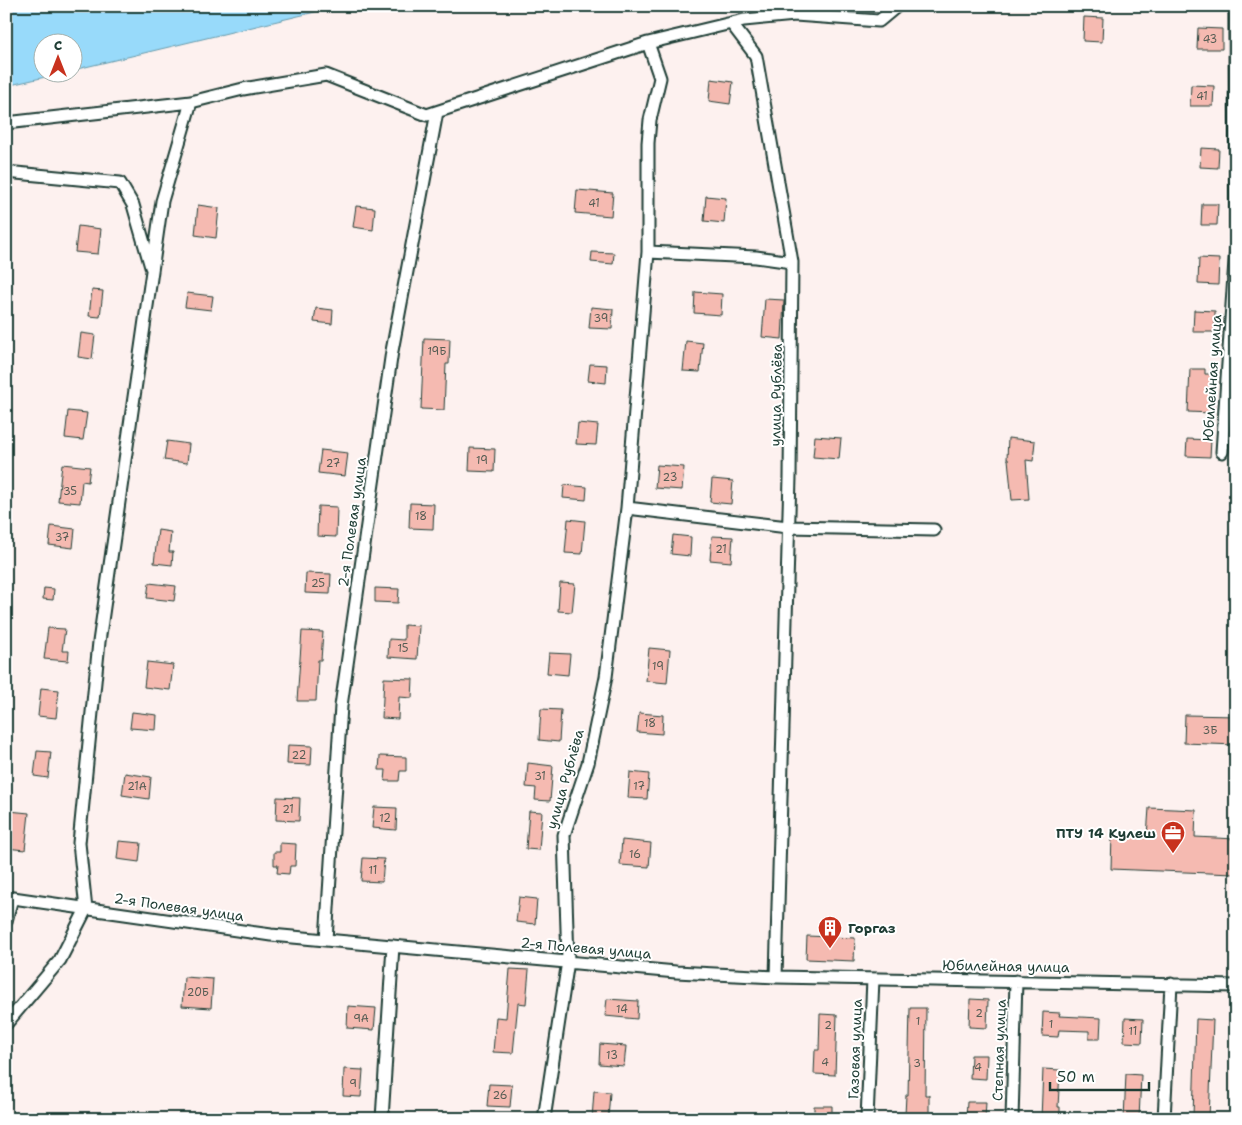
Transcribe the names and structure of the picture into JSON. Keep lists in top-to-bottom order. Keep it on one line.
{"streets":{"street":["Юбилейная улица","улица Рублёва","2-я Полевая улица","Газовая улица","Степная улица"]},"crossings":[["Юбилейная улица","улица Рублёва"],["Юбилейная улица","2-я Полевая улица"],["Юбилейная улица","Газовая улица"],["Юбилейная улица","Степная улица"],["улица Рублёва","2-я Полевая улица"]],"places":{"office":["ПТУ 14 Кулеш"],"building":["Горгаз"]},"house_numbers":["43","41","41","39","19Б","19","27","23","35","18","37","21","25","15","19","18","3Б","22","31","21А","17","21","12","16","11","20Б","14","2","9А","1","1","2","11","13","4","3","4","9","26"],"scale_bar":"50 m","north":"top"}
